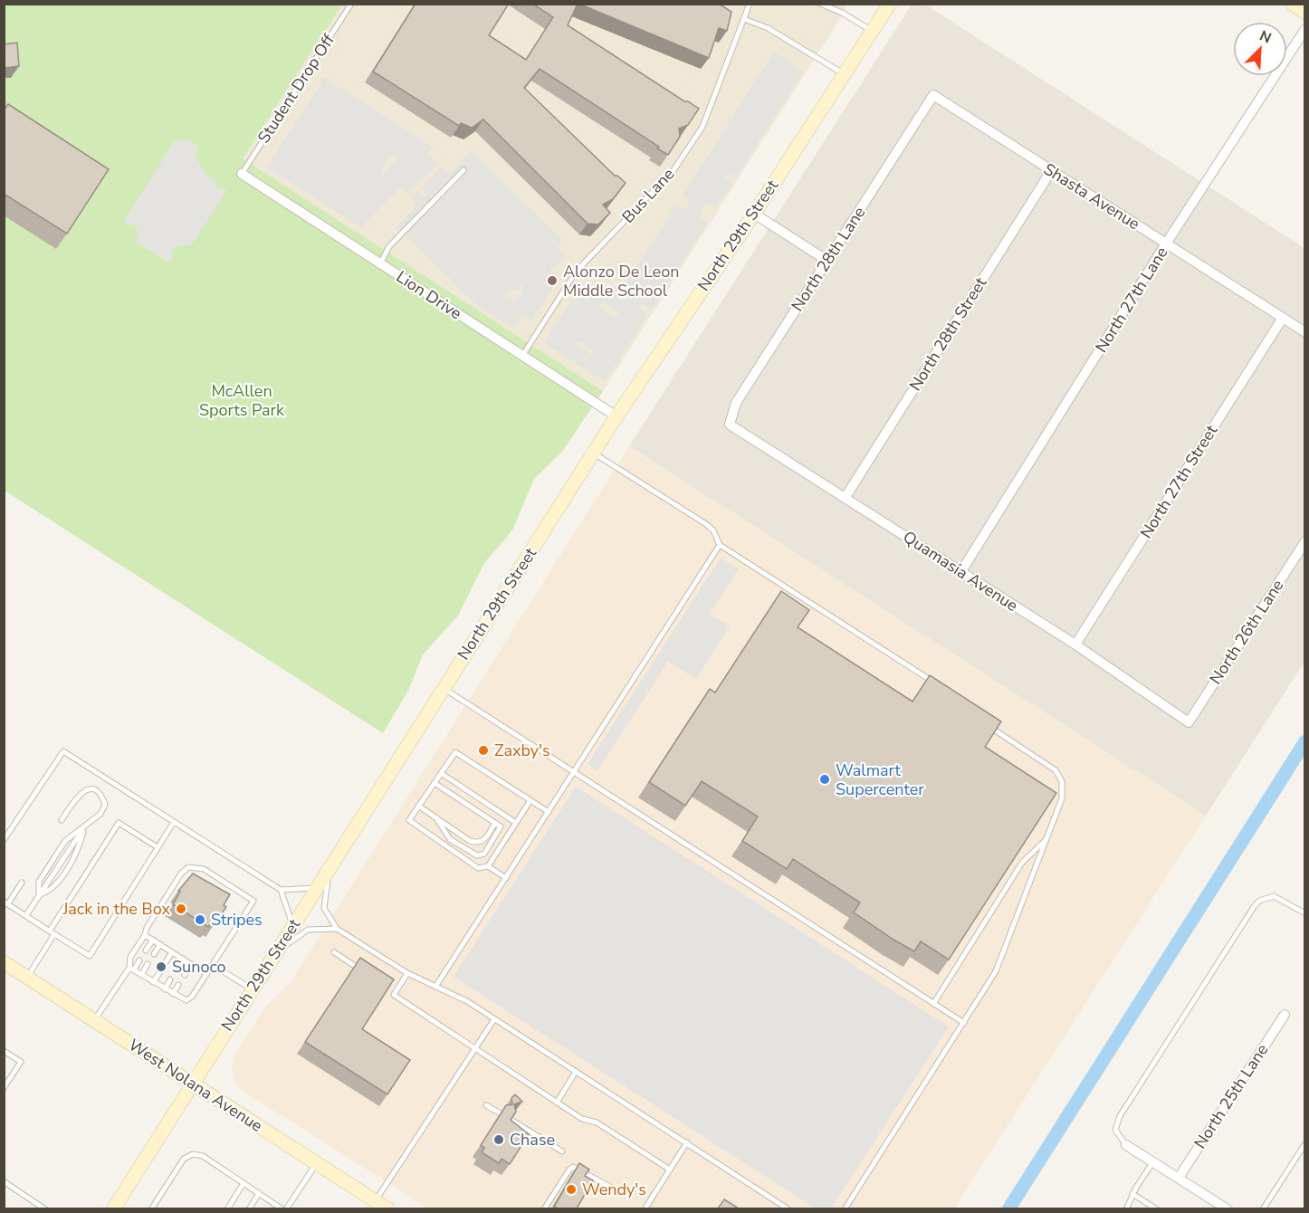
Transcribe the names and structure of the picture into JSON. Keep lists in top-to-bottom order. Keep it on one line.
{"streets":{"street":["Shasta Avenue","North 29th Street","North 28th Lane","Lion Drive","North 27th Lane","North 28th Street","North 27th Street","Quamasia Avenue","North 26th Lane","West Nolana Avenue","North 25th Lane"],"lane":["Student Drop Off","Bus Lane"]},"crossings":[["Student Drop Off","Lion Drive"],["Bus Lane","Lion Drive"],["Shasta Avenue","North 28th Lane"],["Shasta Avenue","North 27th Lane"],["Shasta Avenue","North 28th Street"],["Shasta Avenue","North 27th Street"],["North 29th Street","Lion Drive"],["North 29th Street","West Nolana Avenue"],["North 28th Lane","Quamasia Avenue"],["North 27th Lane","Quamasia Avenue"],["North 28th Street","Quamasia Avenue"],["North 27th Street","Quamasia Avenue"],["Quamasia Avenue","North 26th Lane"]],"parks":["McAllen Sports Park"],"places":["Alonzo De Leon Middle School","Zaxby's","Walmart Supercenter","Jack in the Box","Stripes","Sunoco","Chase","Wendy's"],"north":"top right"}
